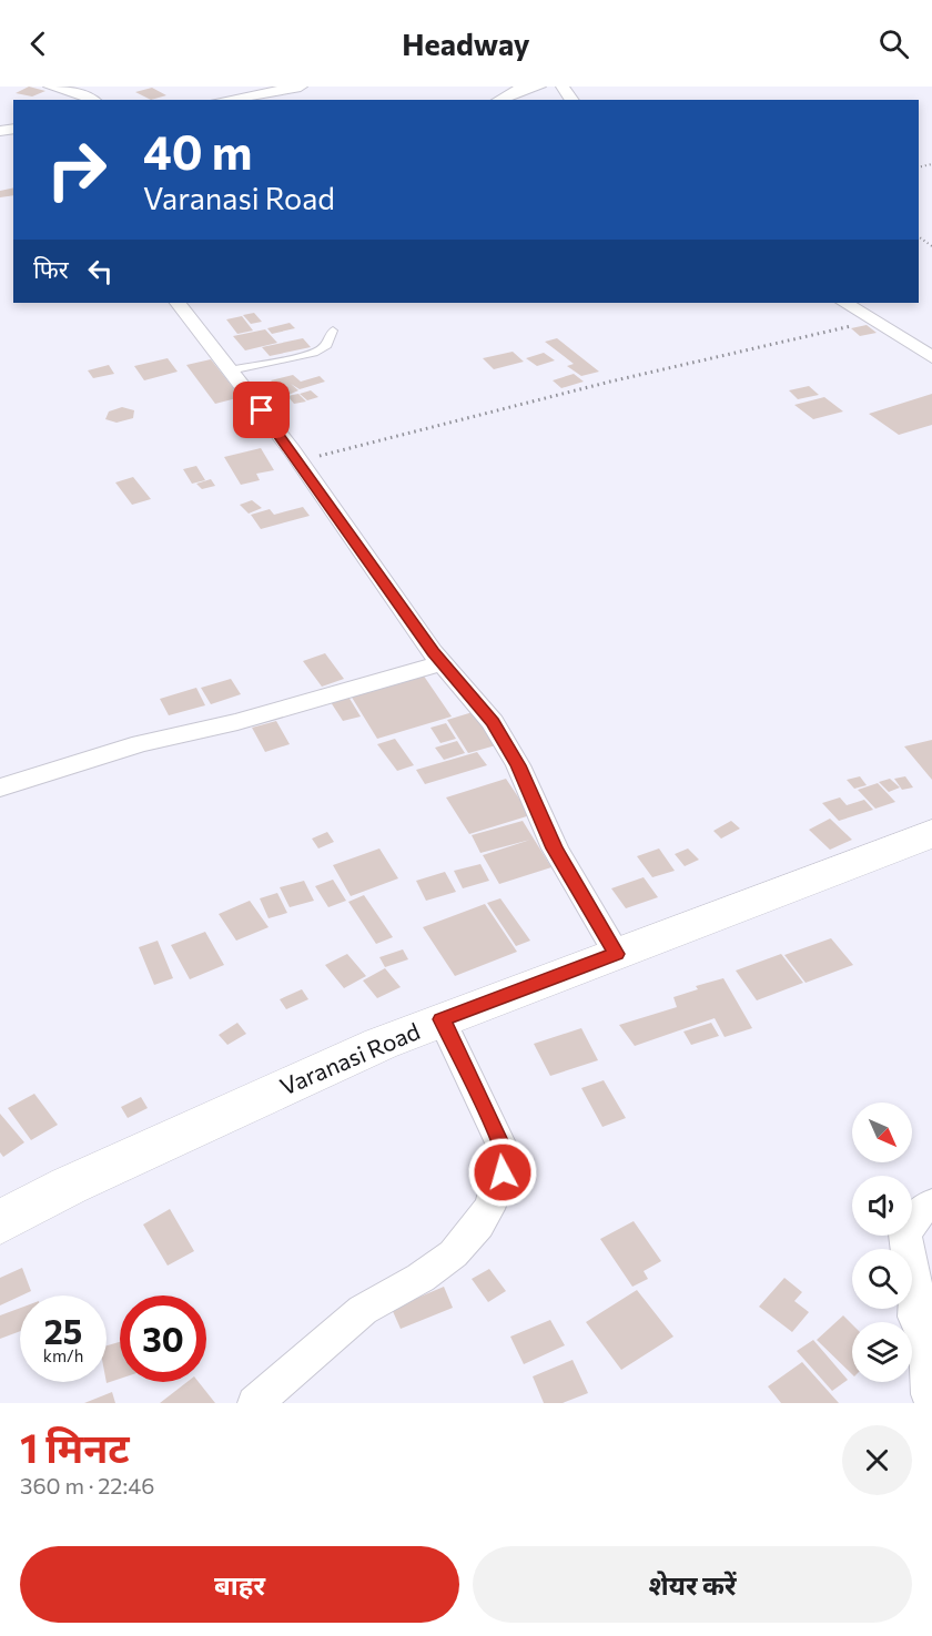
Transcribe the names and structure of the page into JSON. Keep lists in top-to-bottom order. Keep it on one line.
{"streets":{"highway":["Varanasi Road"]},"north":"bottom right","page":{"header":"Headway","turn":["40 m","Varanasi Road"],"then":"फिर","speed":"25 km/h","limit":"30","heading":["1 मिनट","360 m · 22:46"],"buttons":["बाहर","शेयर करें"]}}
